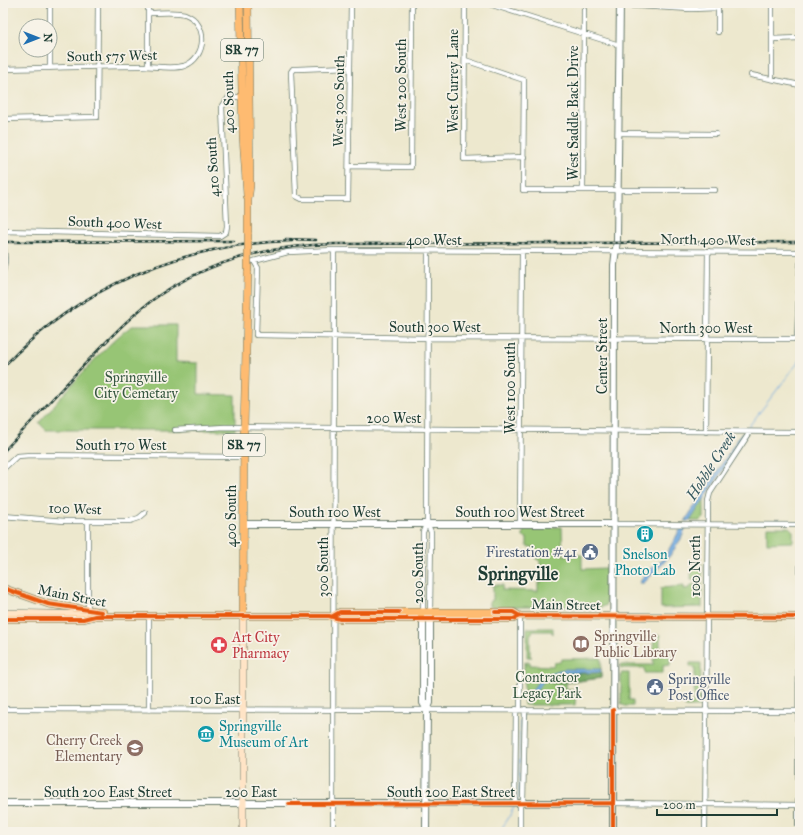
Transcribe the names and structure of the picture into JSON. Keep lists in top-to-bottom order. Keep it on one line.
{"streets":{"main road":["SR 77","400 South","Main Street"],"street":["South 575 West","West Currey Lane","West 200 South","West 300 South","West Saddle Back Drive","410 South","South 400 West","400 West","North 400 West","South 300 West","North 300 West","Center Street","West 100 South","200 West","South 170 West","100 West","South 100 West","South 100 West Street","100 North","300 South","200 South","100 East","South 200 East Street","200 East"]},"crossings":[["West 200 South","West 300 South"],["400 South","410 South"],["400 South","200 West"],["400 South","South 170 West"],["400 South","South 100 West"],["400 South","Main Street"],["400 South","100 East"],["400 South","200 East"],["410 South","South 400 West"],["400 West","North 400 West"],["400 West","South 300 West"],["400 West","Center Street"],["400 West","West 100 South"],["400 West","300 South"],["North 400 West","Center Street"],["South 300 West","North 300 West"],["South 300 West","Center Street"],["South 300 West","West 100 South"],["South 300 West","300 South"],["North 300 West","Center Street"],["Center Street","200 West"],["Center Street","South 100 West Street"],["Center Street","Main Street"],["Center Street","100 East"],["Center Street","South 200 East Street"],["West 100 South","200 West"],["West 100 South","South 100 West Street"],["200 West","100 North"],["200 West","300 South"],["South 100 West","South 100 West Street"],["South 100 West","300 South"],["South 100 West","200 South"],["South 100 West Street","200 South"],["100 North","Main Street"],["100 North","100 East"],["300 South","Main Street"],["300 South","100 East"],["300 South","South 200 East Street"],["200 South","Main Street"],["200 South","100 East"],["200 South","South 200 East Street"],["South 200 East Street","200 East"]],"districts":["Springville"],"water":["Hobble Creek"],"parks":["Springville City Cemetary","Contractor Legacy Park"],"places":{"building":["Snelson Photo Lab"],"public building":["Firestation #41","Springville Post Office"],"library":["Springville Public Library"],"pharmacy":["Art City Pharmacy"],"museum":["Springville Museum of Art"],"school or university":["Cherry Creek Elementary"]},"scale_bar":"200 m","north":"right"}
